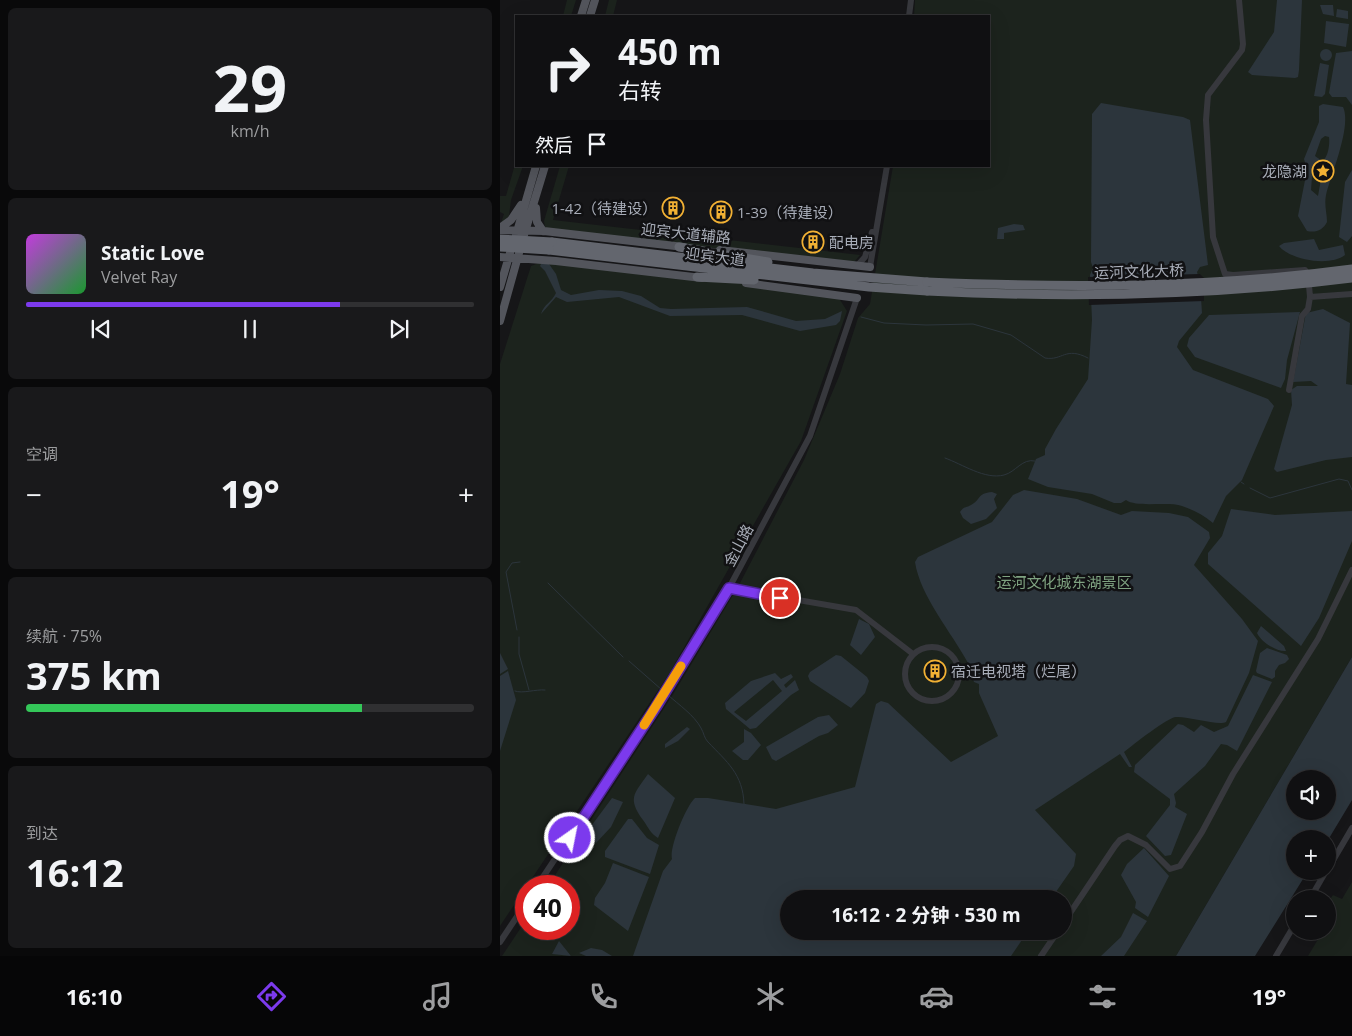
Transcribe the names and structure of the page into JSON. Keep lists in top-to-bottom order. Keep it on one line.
{"streets":{"highway":["迎宾大道","运河文化大桥"],"main road":["迎宾大道辅路"],"street":["金山路"]},"crossings":[["迎宾大道","运河文化大桥"]],"parks":["运河文化城东湖景区"],"places":{"place":["龙隐湖"],"building":["1-42（待建设）","1-39（待建设）","配电房","宿迁电视塔（烂尾）"]},"page":{"tile":[["29","km/h"],"空调",["续航 · 75%","375 km"],["到达","16:12"]],"turn":["450 m","右转"],"then":"然后","song":["Static Love","Velvet Ray"],"heat":["−","19°","+"],"map_buttons":["+","−"],"limit":"40","trip":"16:12 · 2 分钟 · 530 m","tabs":["16:10","19°"]}}
